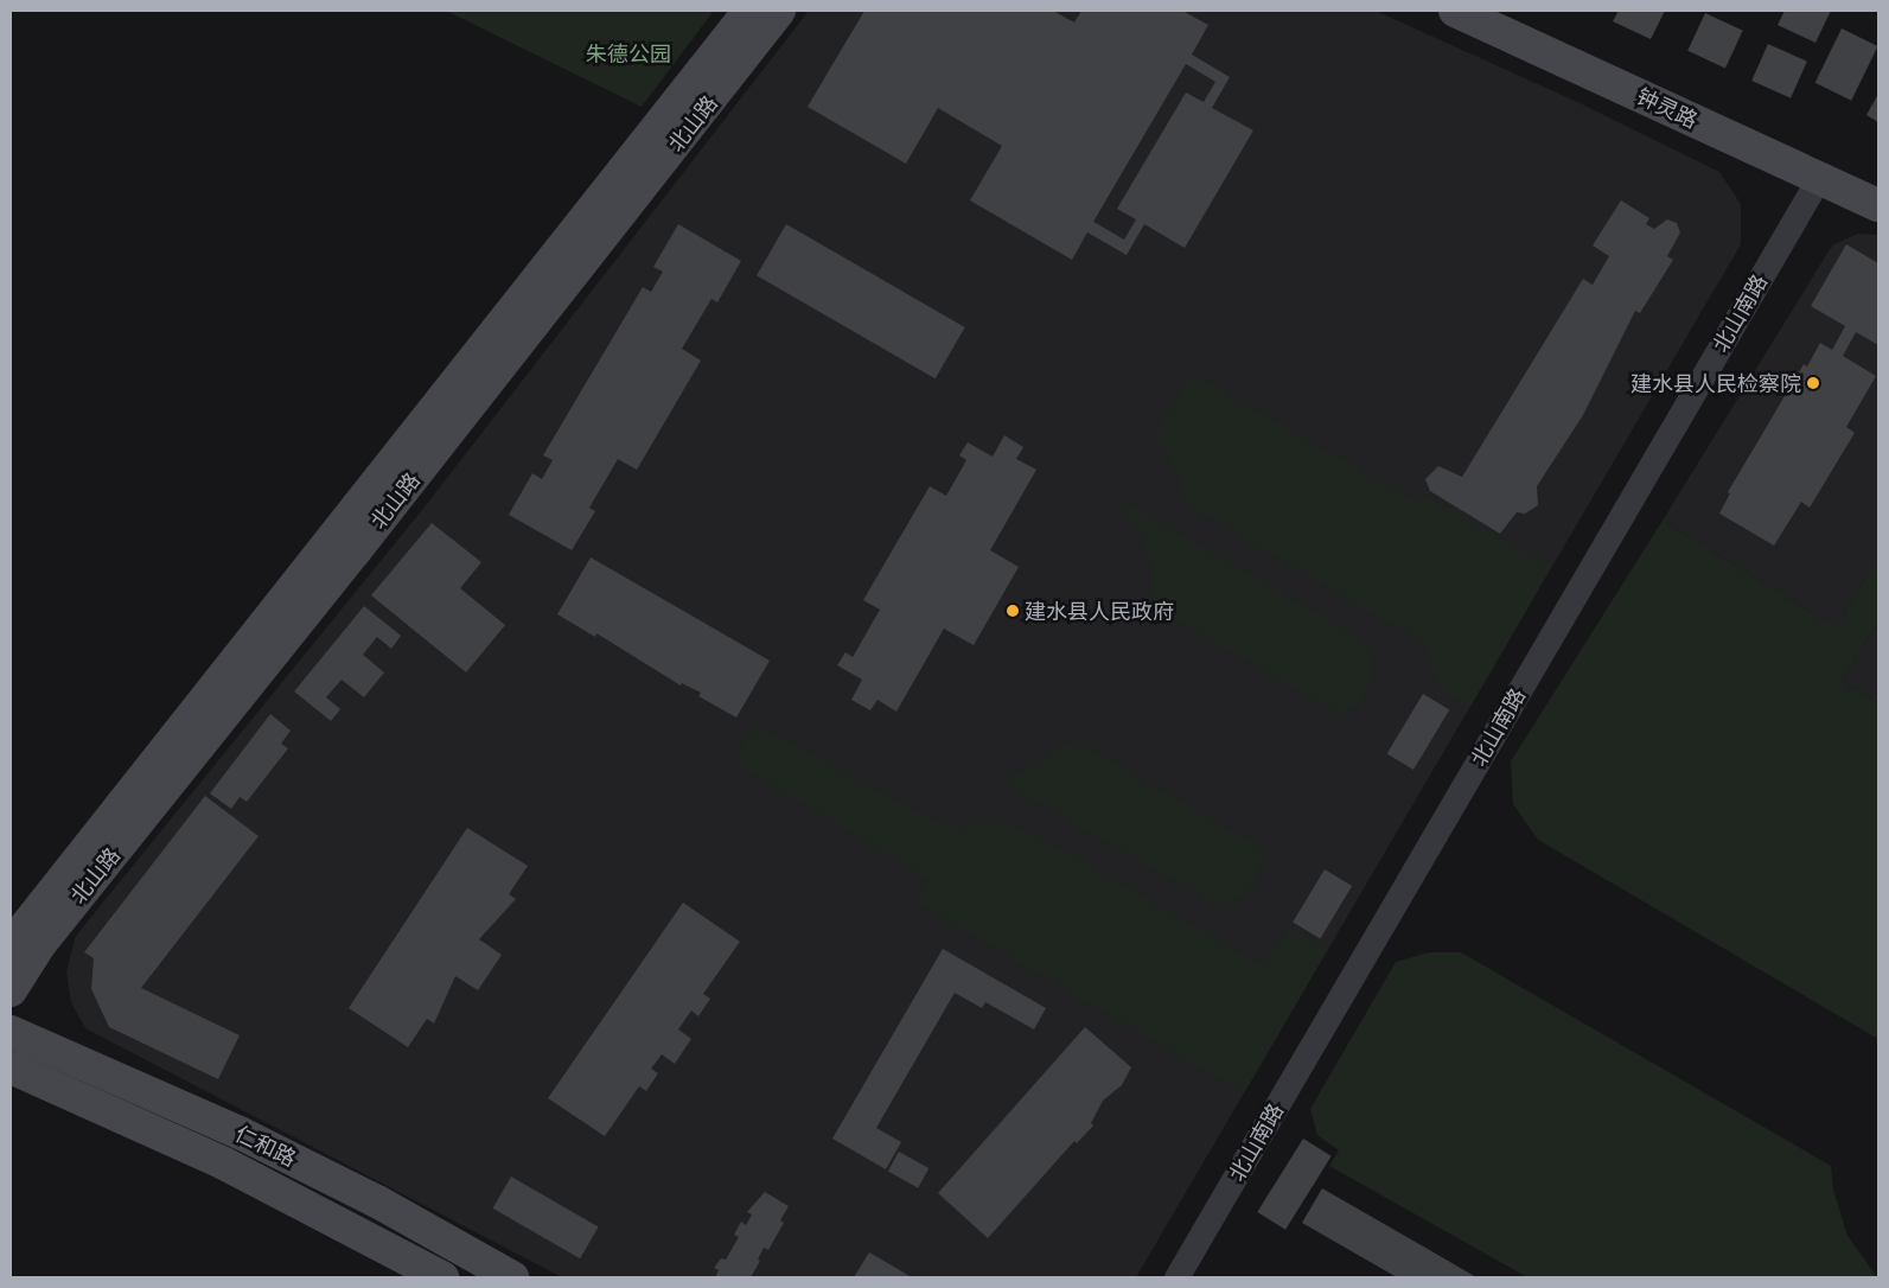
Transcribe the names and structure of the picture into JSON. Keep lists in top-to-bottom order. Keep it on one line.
{"streets":{"street":["钟灵路","北山路","北山南路","仁和路"]},"crossings":[["钟灵路","北山南路"]],"parks":["朱德公园"],"places":["建水县人民检察院","建水县人民政府"]}
